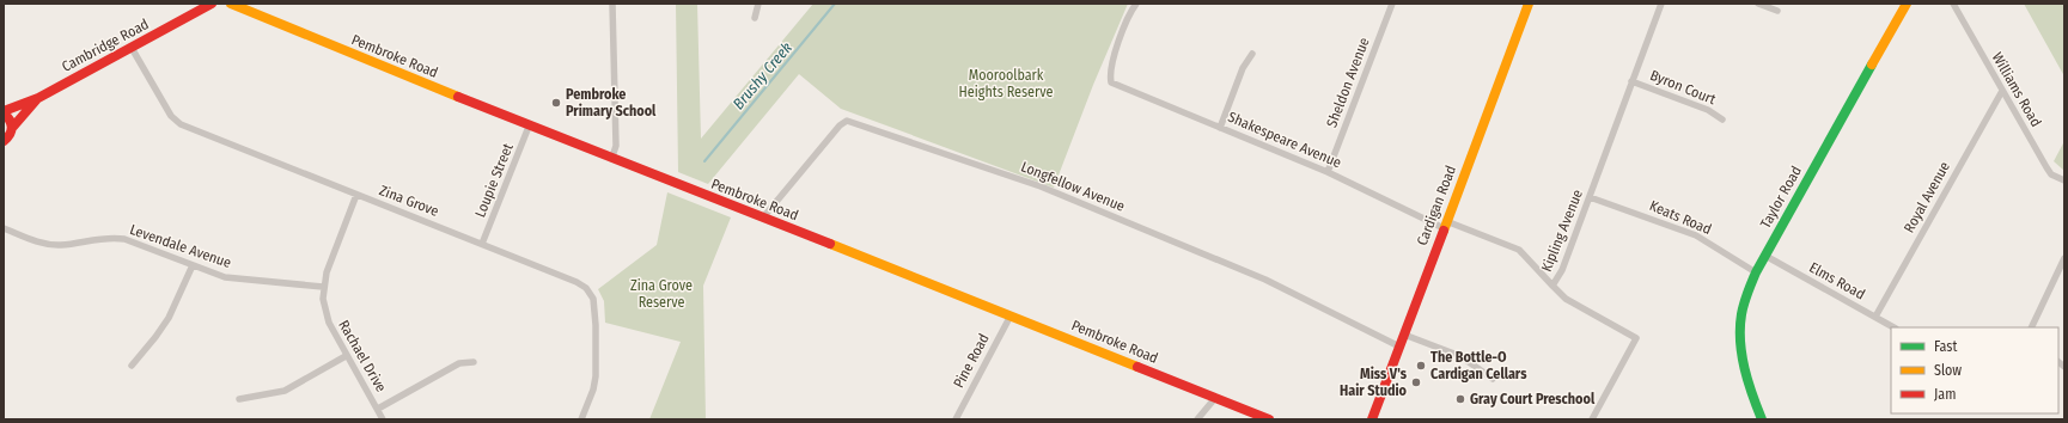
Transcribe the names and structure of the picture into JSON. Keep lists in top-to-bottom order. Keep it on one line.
{"streets":{"street":["Cambridge Road","Pembroke Road","Sheldon Avenue","Byron Court","Williams Road","Shakespeare Avenue","Loupie Street","Longfellow Avenue","Taylor Road","Royal Avenue","Zina Grove","Cardigan Road","Keats Road","Kipling Avenue","Levendale Avenue","Elms Road","Rachael Drive","Pine Road"]},"crossings":[["Cambridge Road","Zina Grove"],["Pembroke Road","Loupie Street"],["Pembroke Road","Longfellow Avenue"],["Pembroke Road","Pine Road"],["Sheldon Avenue","Shakespeare Avenue"],["Byron Court","Kipling Avenue"],["Williams Road","Royal Avenue"],["Shakespeare Avenue","Cardigan Road"],["Shakespeare Avenue","Kipling Avenue"],["Loupie Street","Zina Grove"],["Longfellow Avenue","Cardigan Road"],["Taylor Road","Keats Road"],["Taylor Road","Elms Road"],["Royal Avenue","Elms Road"],["Zina Grove","Rachael Drive"],["Keats Road","Kipling Avenue"],["Levendale Avenue","Rachael Drive"]],"water":["Brushy Creek"],"parks":["Mooroolbark Heights Reserve","Zina Grove Reserve"],"places":["Pembroke Primary School","The Bottle-O Cardigan Cellars","Miss V's Hair Studio","Gray Court Preschool"],"legend":["Fast","Slow","Jam"]}
